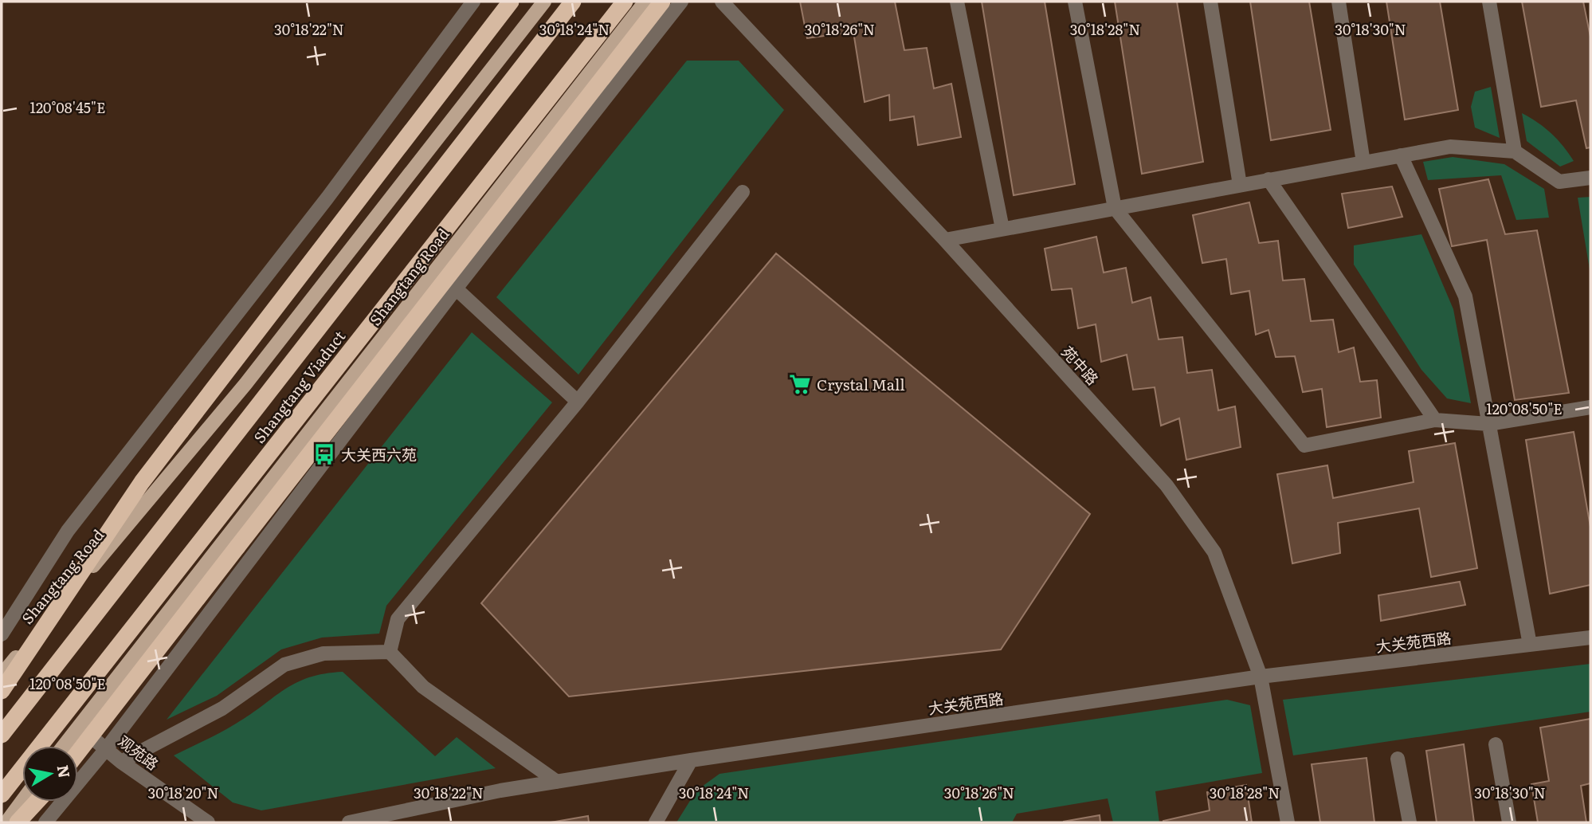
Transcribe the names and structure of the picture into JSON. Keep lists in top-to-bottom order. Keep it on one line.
{"streets":{"highway":["Shangtang Viaduct"],"main road":["Shangtang Road"],"street":["苑中路","大关苑西路","观苑路"]},"crossings":[["Shangtang Road","观苑路"],["苑中路","大关苑西路"]],"places":{"supermarket":["Crystal Mall"],"bus stop":["大关西六苑"]},"north":"right","coordinates":["30°18'22\"N","30°18'24\"N","30°18'26\"N","30°18'28\"N","30°18'30\"N","120°08'45\"E","120°08'50\"E","30°18'20\"N"]}
